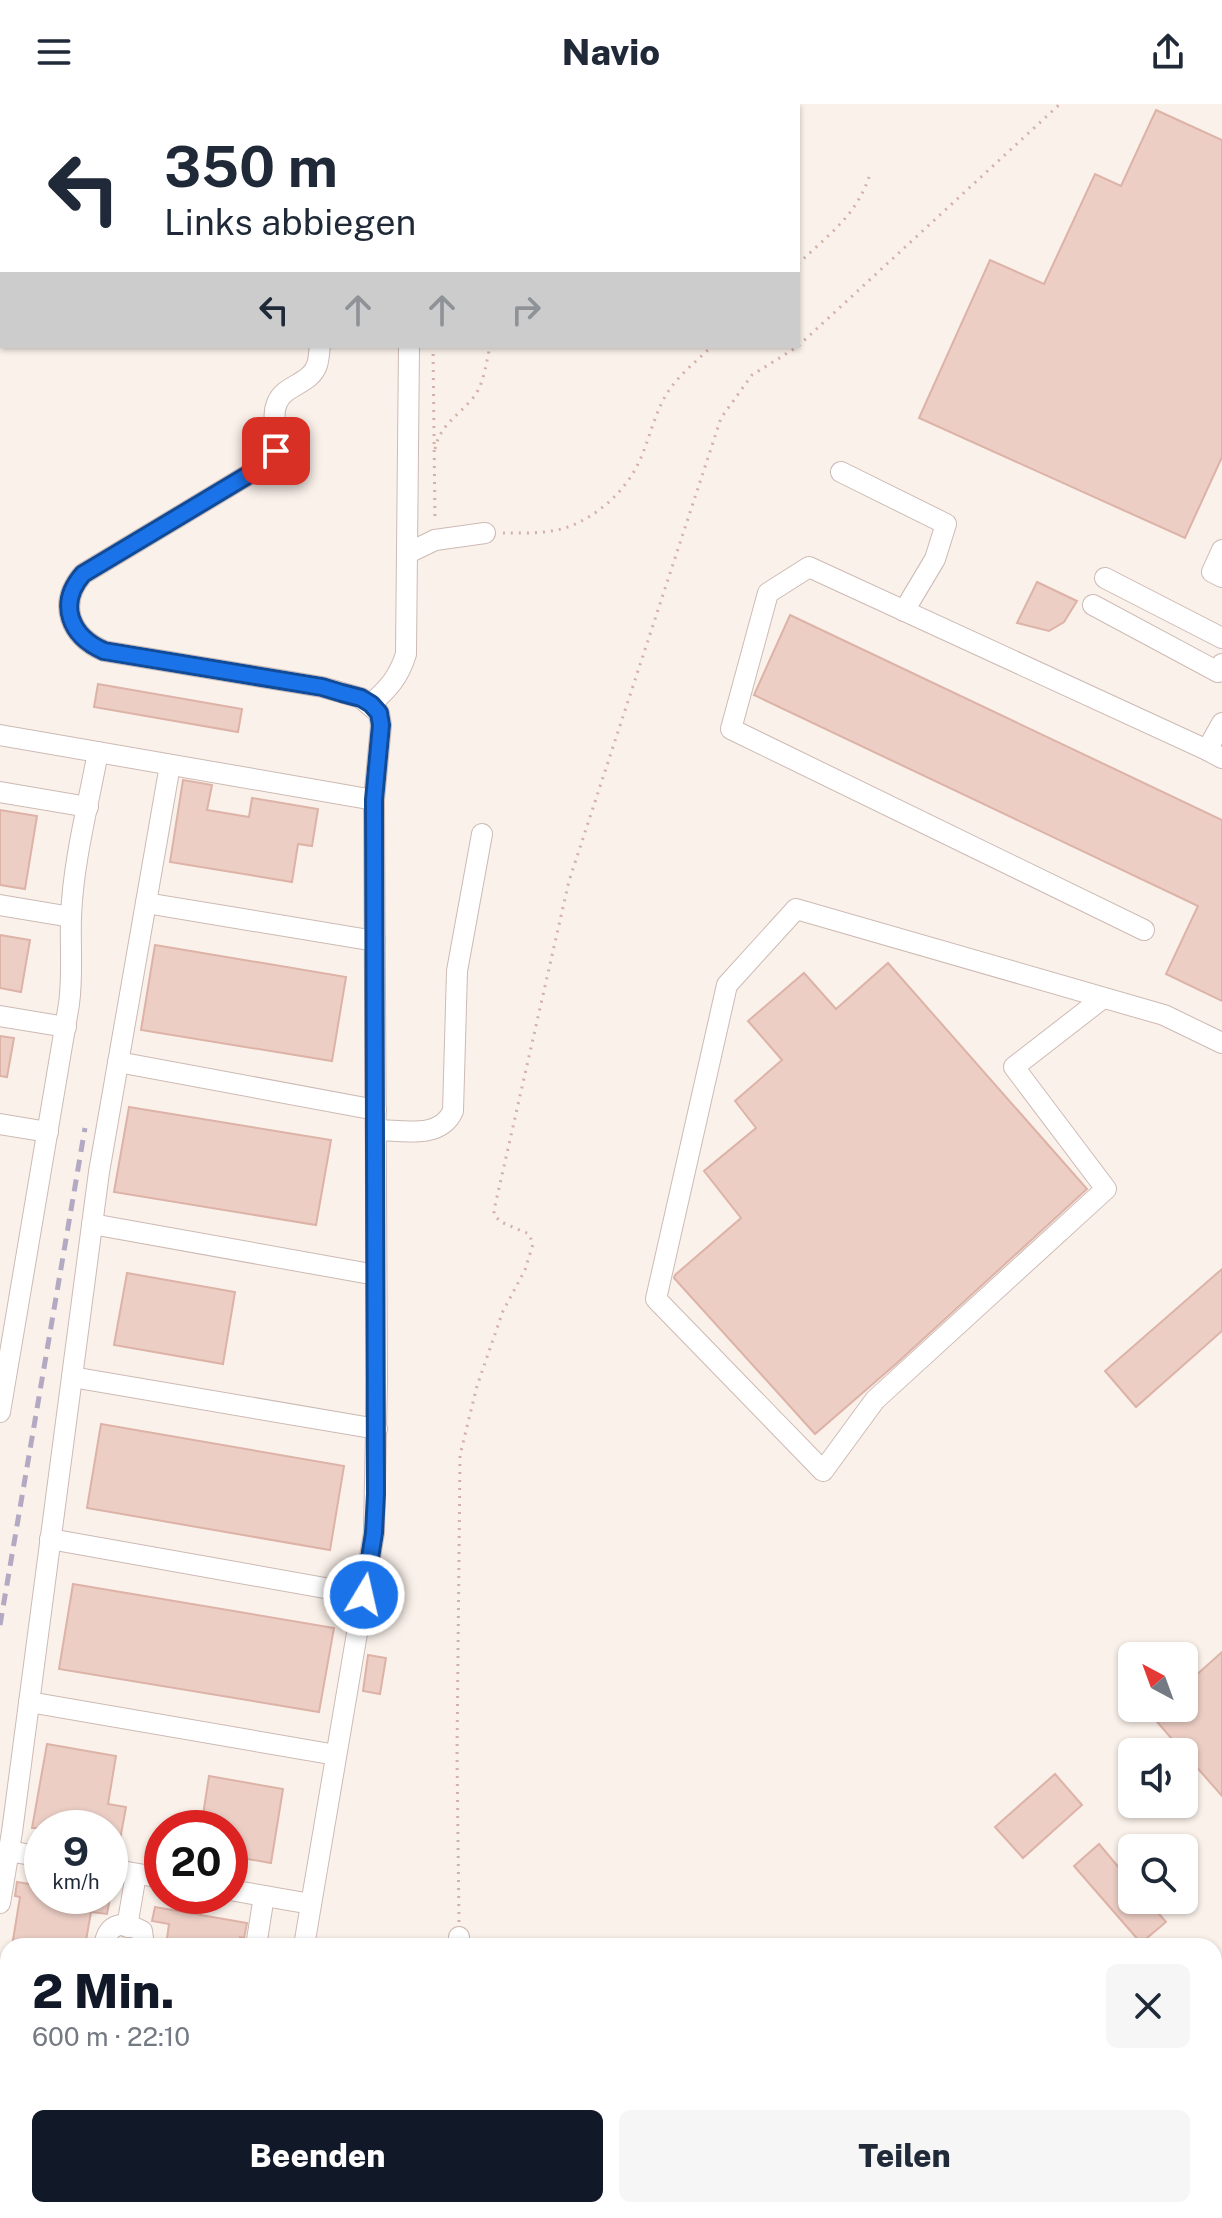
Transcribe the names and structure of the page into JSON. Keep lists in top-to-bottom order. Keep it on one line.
{"north":"top left","page":{"header":"Navio","turn":["350 m","Links abbiegen"],"speed":"9 km/h","limit":"20","heading":["2 Min.","600 m · 22:10"],"buttons":["Beenden","Teilen"]}}
